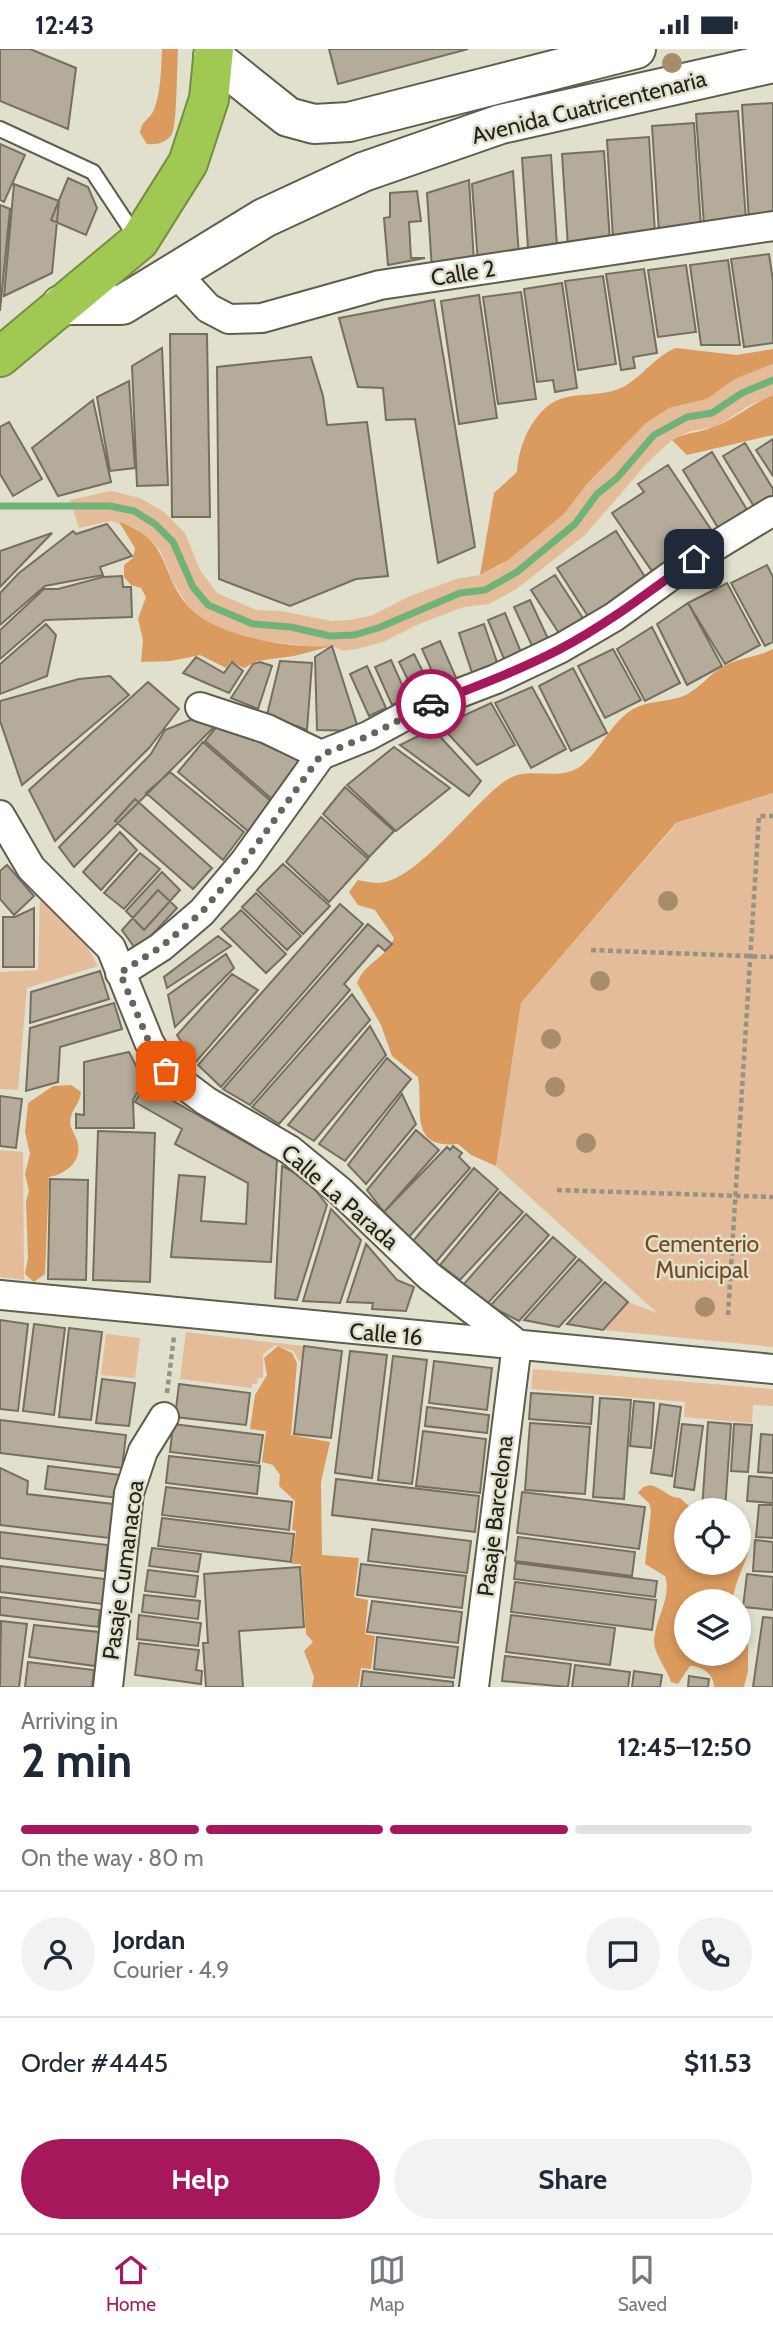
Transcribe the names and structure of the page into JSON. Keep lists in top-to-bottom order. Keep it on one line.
{"streets":{"main road":["Avenida Cuatricentenaria"],"street":["Calle 2","Calle La Parada","Calle 16","Pasaje Barcelona","Pasaje Cumanacoa"]},"crossings":[["Avenida Cuatricentenaria","Calle 2"],["Calle La Parada","Calle 16"],["Calle La Parada","Pasaje Barcelona"],["Calle 16","Pasaje Barcelona"]],"parks":["Cementerio Municipal"],"page":{"status":"12:43","heading":["2 min","Arriving in","12:45–12:50"],"panel":["Jordan","Courier · 4.9","Order #4445","$11.53"],"bar":"On the way · 80 m","buttons":["Help","Share"],"tabs":["Home","Map","Saved"]}}
